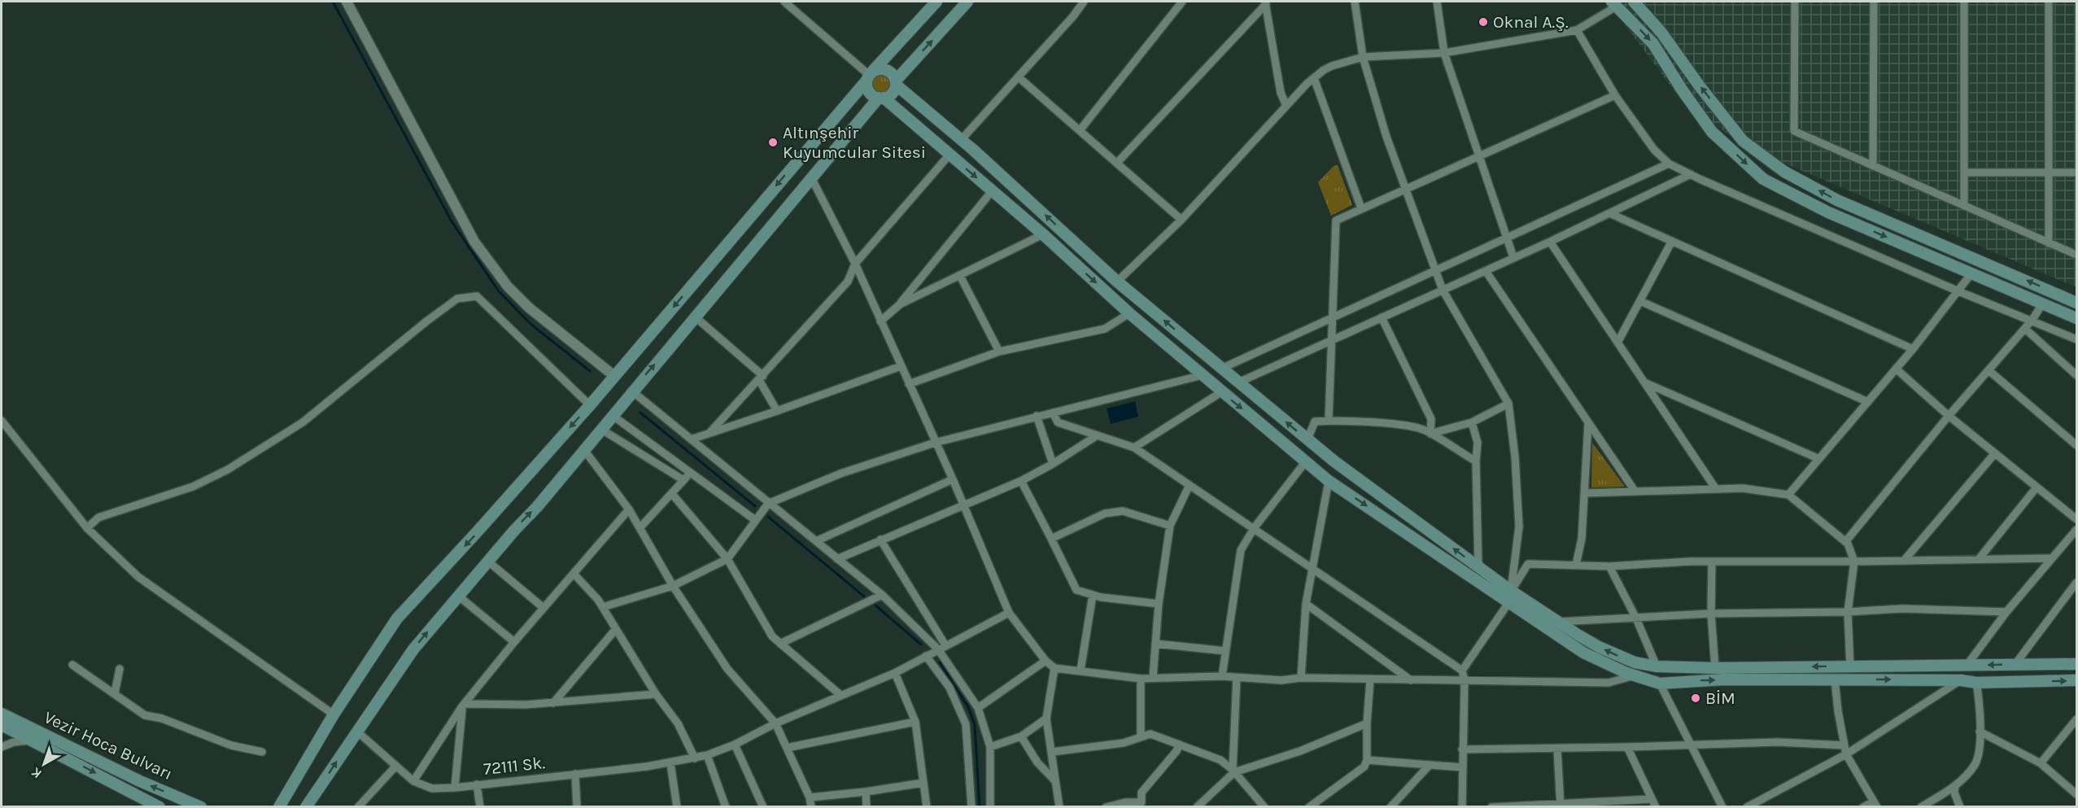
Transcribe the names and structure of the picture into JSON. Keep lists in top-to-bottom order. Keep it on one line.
{"streets":{"main road":["Vezir Hoca Bulvarı"],"street":["72111 Sk."]},"places":["Oknal A.Ş.","Altınşehir Kuyumcular Sitesi","BİM"],"north":"bottom left"}
